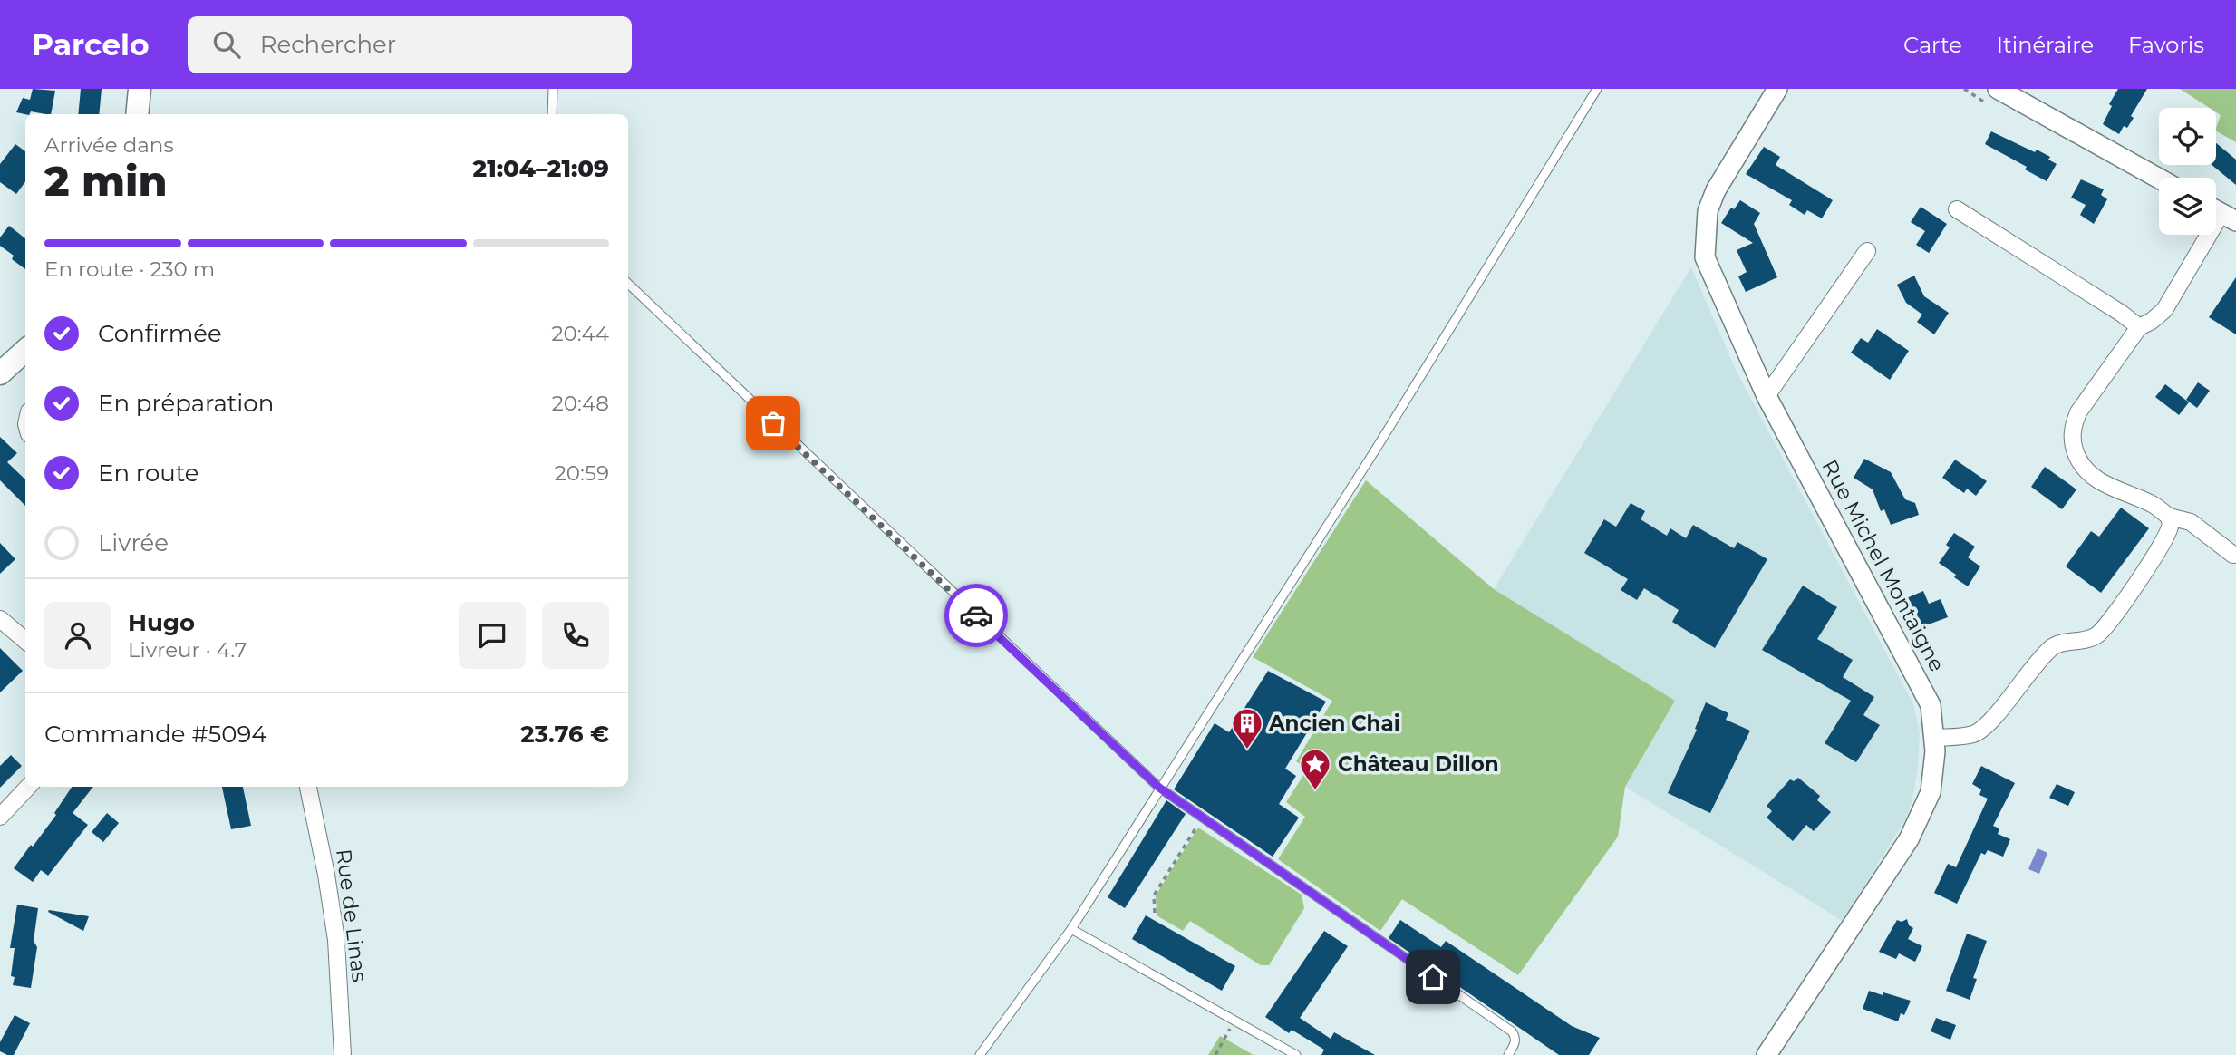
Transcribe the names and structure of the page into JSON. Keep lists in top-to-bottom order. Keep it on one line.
{"streets":{"street":["Rue Michel Montaigne","Rue de Linas"]},"places":{"building":["Ancien Chai"],"place":["Château Dillon"]},"page":{"header":"Parcelo","search":"Rechercher","nav":["Carte","Itinéraire","Favoris"],"heading":["2 min","Arrivée dans","21:04–21:09"],"panel":["Hugo","Livreur · 4.7","Commande #5094","23.76 €"],"bar":"En route · 230 m","list":[["Confirmée","20:44"],["En préparation","20:48"],["En route","20:59"],"Livrée"]}}
